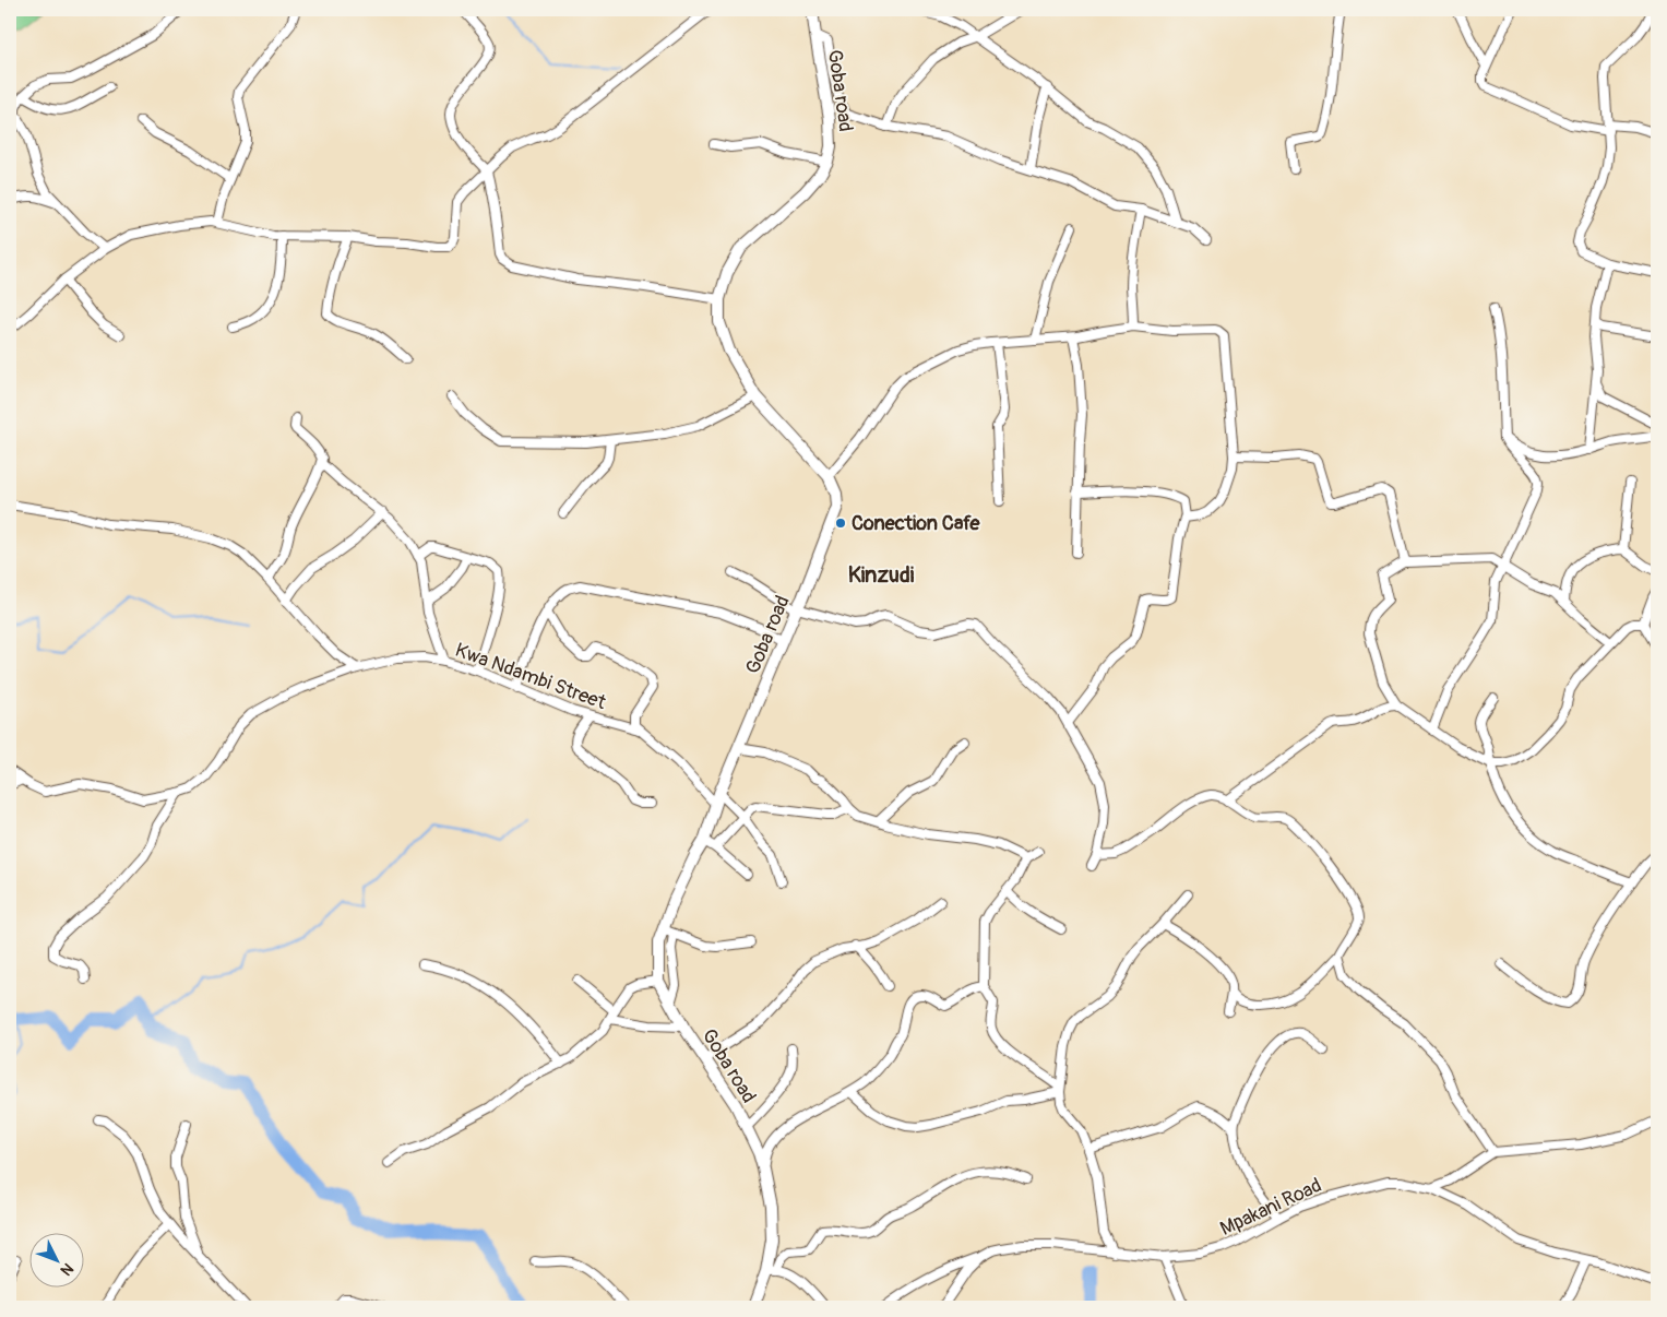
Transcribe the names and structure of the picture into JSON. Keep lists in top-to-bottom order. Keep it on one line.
{"streets":{"street":["Goba road","Kwa Ndambi Street","Mpakani Road"]},"crossings":[["Goba road","Kwa Ndambi Street"]],"districts":["Kinzudi"],"places":["Conection Cafe"],"north":"bottom right"}
